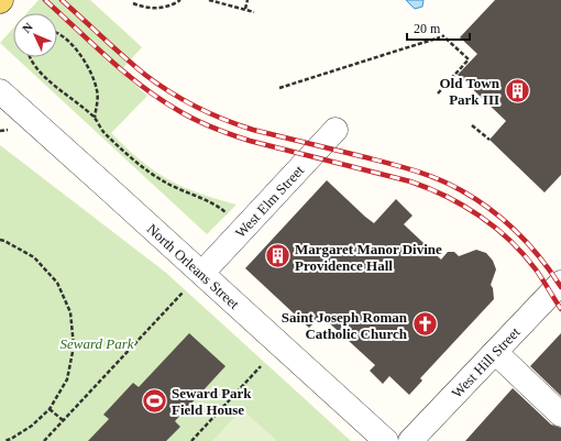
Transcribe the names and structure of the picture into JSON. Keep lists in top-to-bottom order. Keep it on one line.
{"streets":{"street":["West Elm Street","North Orleans Street","West Hill Street"]},"crossings":[["West Elm Street","North Orleans Street"]],"parks":["Seward Park"],"places":{"building":["Old Town Park III","Margaret Manor Divine Providence Hall"],"church":["Saint Joseph Roman Catholic Church"],"sports":["Seward Park Field House"]},"scale_bar":"20 m","north":"top left"}
